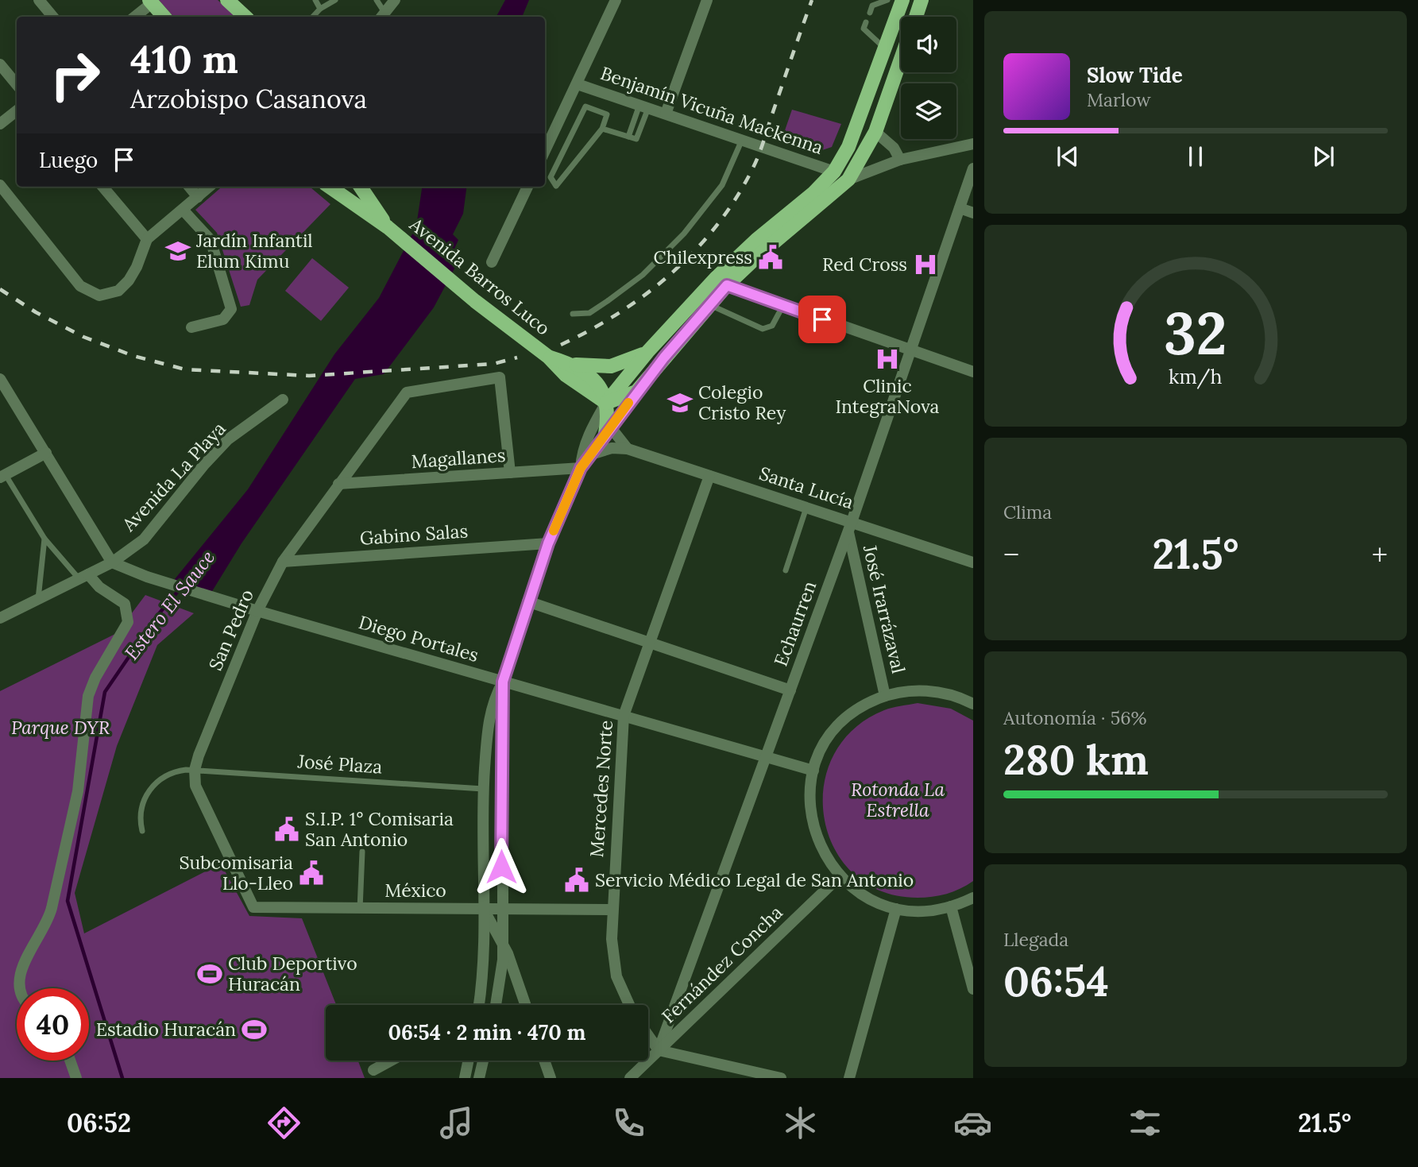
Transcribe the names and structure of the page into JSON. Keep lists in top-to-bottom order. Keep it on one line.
{"streets":{"main road":["Avenida Barros Luco"],"street":["Benjamín Vicuña Mackenna","Magallanes","Avenida La Playa","Santa Lucía","Gabino Salas","José Irarrázaval","Echaurren","San Pedro","Diego Portales","Mercedes Norte","México","Fernández Concha"],"lane":["José Plaza"]},"crossings":[["Magallanes","San Pedro"],["Avenida La Playa","Diego Portales"],["Santa Lucía","José Irarrázaval"],["Santa Lucía","Echaurren"],["Santa Lucía","Mercedes Norte"],["Gabino Salas","San Pedro"],["José Irarrázaval","Echaurren"],["Echaurren","Diego Portales"],["Echaurren","Fernández Concha"],["San Pedro","Diego Portales"],["San Pedro","José Plaza"],["San Pedro","México"],["Diego Portales","Mercedes Norte"],["José Plaza","México"],["Mercedes Norte","México"]],"water":["Estero El Sauce"],"parks":["Parque DYR","Rotonda La Estrella"],"places":{"school or university":["Jardín Infantil Elum Kimu","Colegio Cristo Rey"],"public building":["Chilexpress","S.I.P. 1° Comisaria San Antonio","Subcomisaria Llo-Lleo","Servicio Médico Legal de San Antonio"],"hospital":["Red Cross","Clinic IntegraNova"],"sports":["Club Deportivo Huracán","Estadio Huracán"]},"page":{"turn":["410 m","Arzobispo Casanova"],"song":["Slow Tide","Marlow"],"then":"Luego","tile":["Clima",["Autonomía · 56%","280 km"],["Llegada","06:54"]],"heat":["−","21.5°","+"],"limit":"40","trip":"06:54 · 2 min · 470 m","tabs":["06:52","21.5°"],"gauge":["32","km/h"]}}
